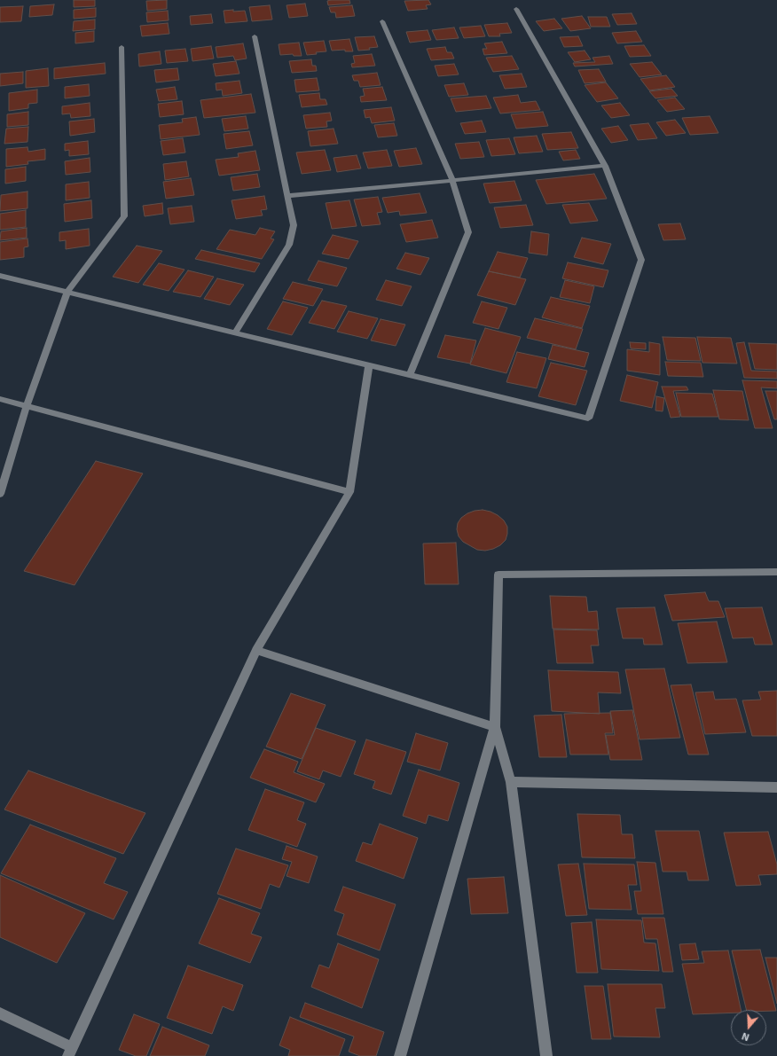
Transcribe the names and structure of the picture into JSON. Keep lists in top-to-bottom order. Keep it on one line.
{"north":"bottom"}
